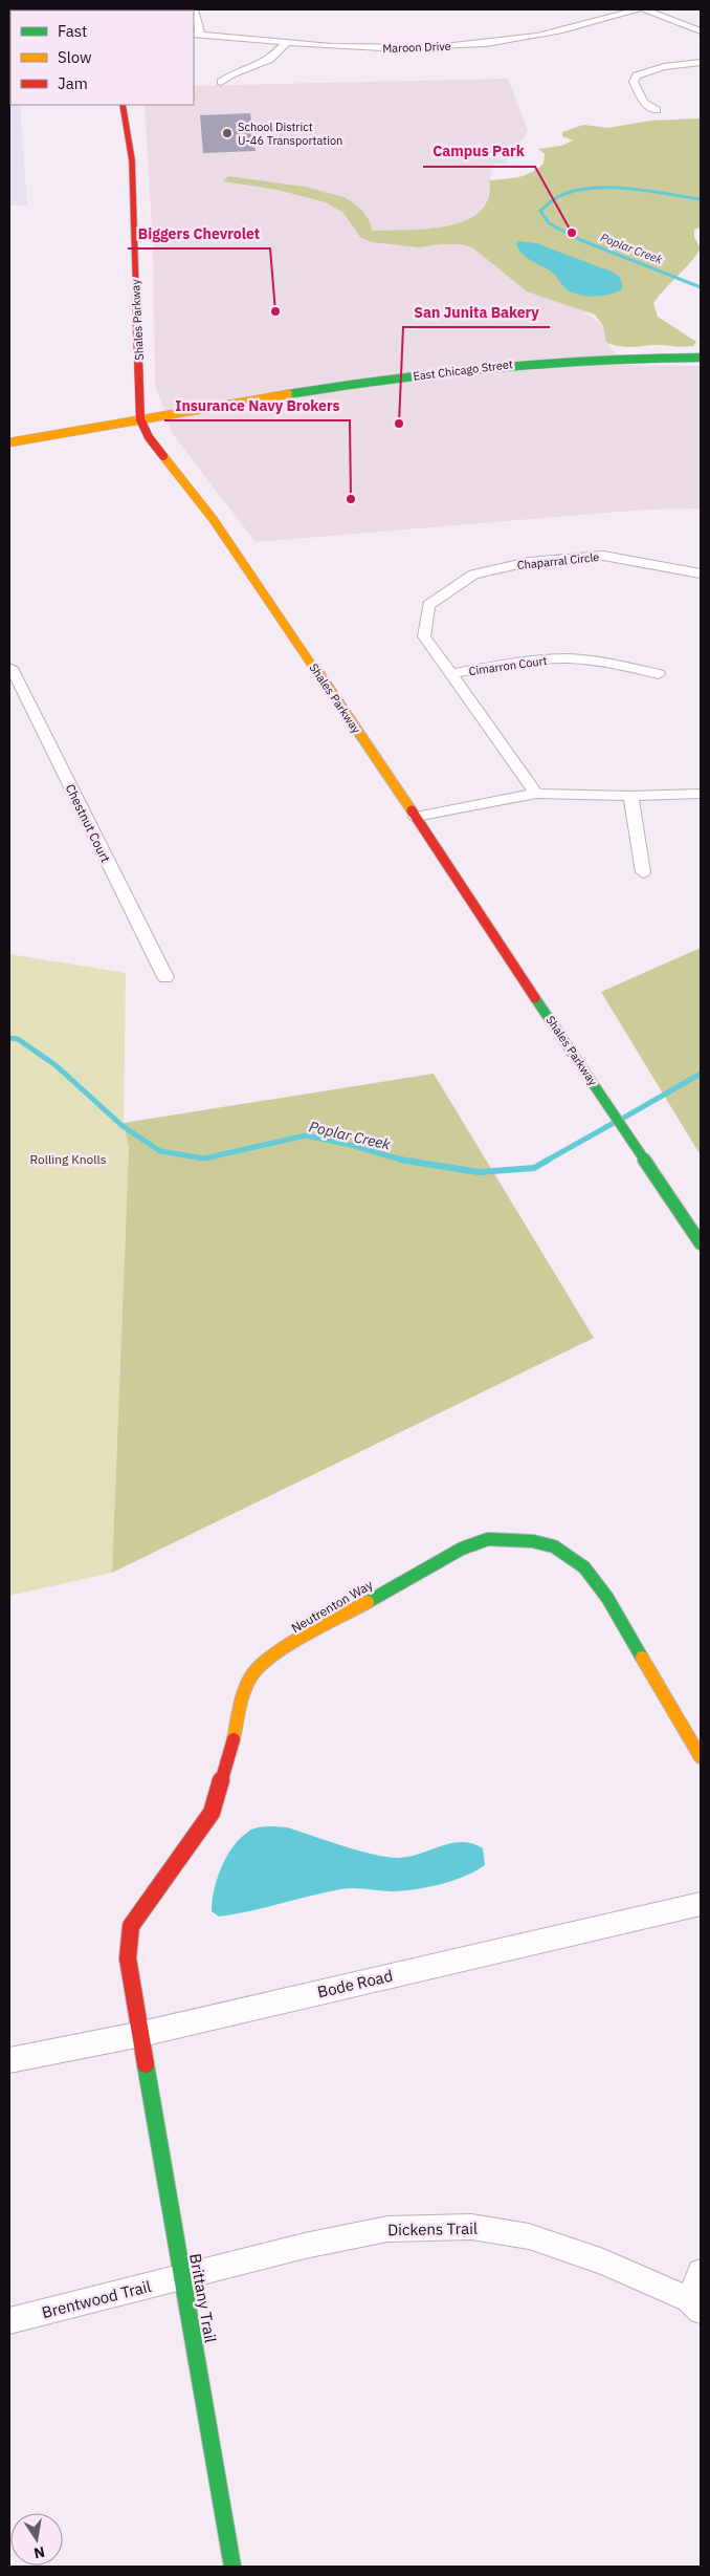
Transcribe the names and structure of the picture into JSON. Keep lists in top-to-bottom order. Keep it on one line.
{"streets":{"street":["Maroon Drive","Shales Parkway","East Chicago Street","Chaparral Circle","Cimarron Court","Chestnut Court","Neutrenton Way","Bode Road","Dickens Trail","Brittany Trail","Brentwood Trail"]},"crossings":[["Shales Parkway","East Chicago Street"],["Chaparral Circle","Cimarron Court"],["Neutrenton Way","Bode Road"],["Neutrenton Way","Brittany Trail"],["Bode Road","Brittany Trail"],["Dickens Trail","Brittany Trail"],["Dickens Trail","Brentwood Trail"],["Brittany Trail","Brentwood Trail"]],"water":["Poplar Creek"],"parks":["Rolling Knolls"],"places":["School District U-46 Transportation","Campus Park","Biggers Chevrolet","San Junita Bakery","Insurance Navy Brokers"],"legend":["Fast","Slow","Jam"],"north":"bottom"}
